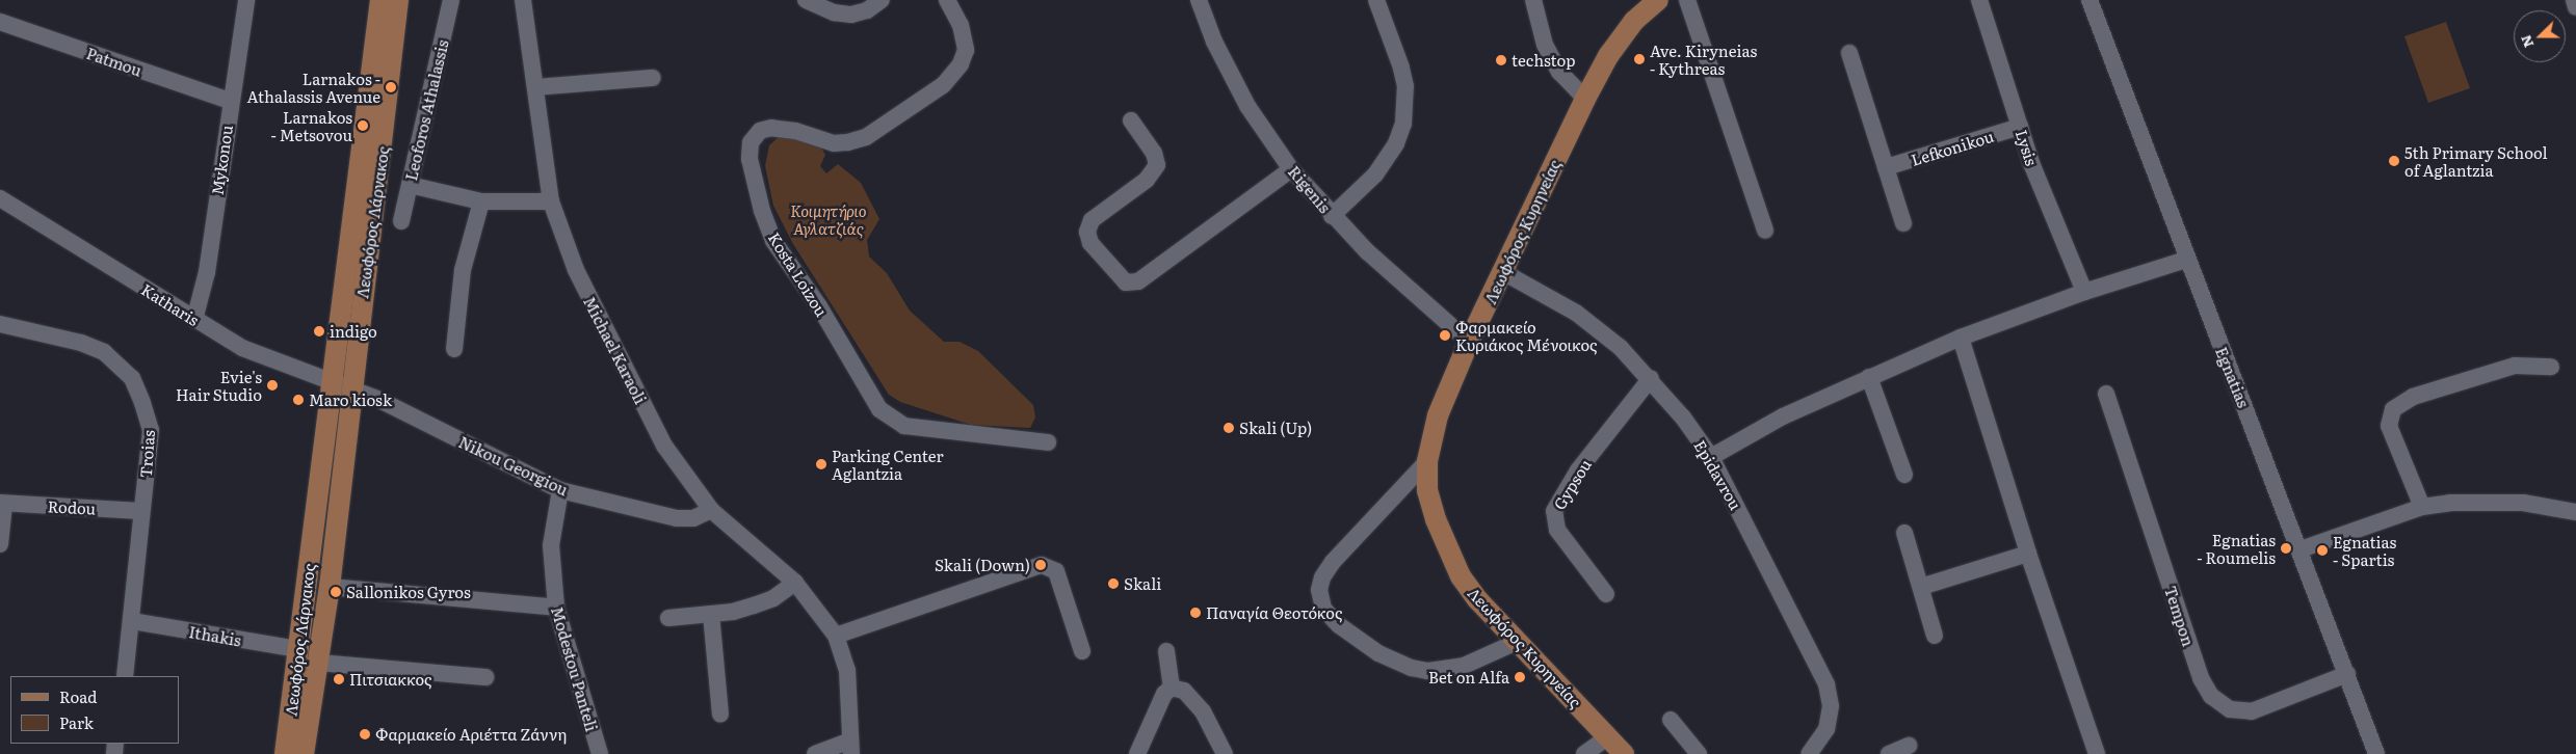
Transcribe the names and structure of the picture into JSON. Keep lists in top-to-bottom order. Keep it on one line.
{"streets":{"main road":["Λεωφόρος Λάρνακος","Λεωφόρος Κυρηνείας"],"street":["Patmou","Leoforos Athalassis","Lefkonikou","Lysis","Mykonou","Rigenis","Kosta Loizou","Katharis","Michael Karaoli","Egnatias","Troias","Nikou Georgiou","Epidavrou","Gypsou","Rodou","Tempon","Ithakis","Modestou Panteli"]},"crossings":[["Patmou","Mykonou"],["Lefkonikou","Lysis"],["Mykonou","Katharis"],["Rigenis","Λεωφόρος Κυρηνείας"],["Λεωφόρος Λάρνακος","Katharis"],["Λεωφόρος Λάρνακος","Nikou Georgiou"],["Λεωφόρος Λάρνακος","Ithakis"],["Λεωφόρος Κυρηνείας","Epidavrou"],["Katharis","Nikou Georgiou"],["Michael Karaoli","Nikou Georgiou"],["Egnatias","Tempon"],["Troias","Rodou"],["Troias","Ithakis"],["Nikou Georgiou","Modestou Panteli"],["Epidavrou","Gypsou"]],"parks":["Κοιμητήριο Αγλατζιάς"],"places":["Ave. Kiryneias - Kythreas","techstop","Larnakos - Athalassis Avenue","Larnakos - Metsovou","5th Primary School of Aglantzia","indigo","Φαρμακείο Κυριάκος Μένοικος","Evie's Hair Studio","Maro kiosk","Skali (Up)","Parking Center Aglantzia","Egnatias - Roumelis","Egnatias - Spartis","Skali (Down)","Skali","Sallonikos Gyros","Παναγία Θεοτόκος","Bet on Alfa","Πιτσιακκος","Φαρμακείο Αριέττα Ζάννη"],"legend":["Road","Park"],"north":"left"}
